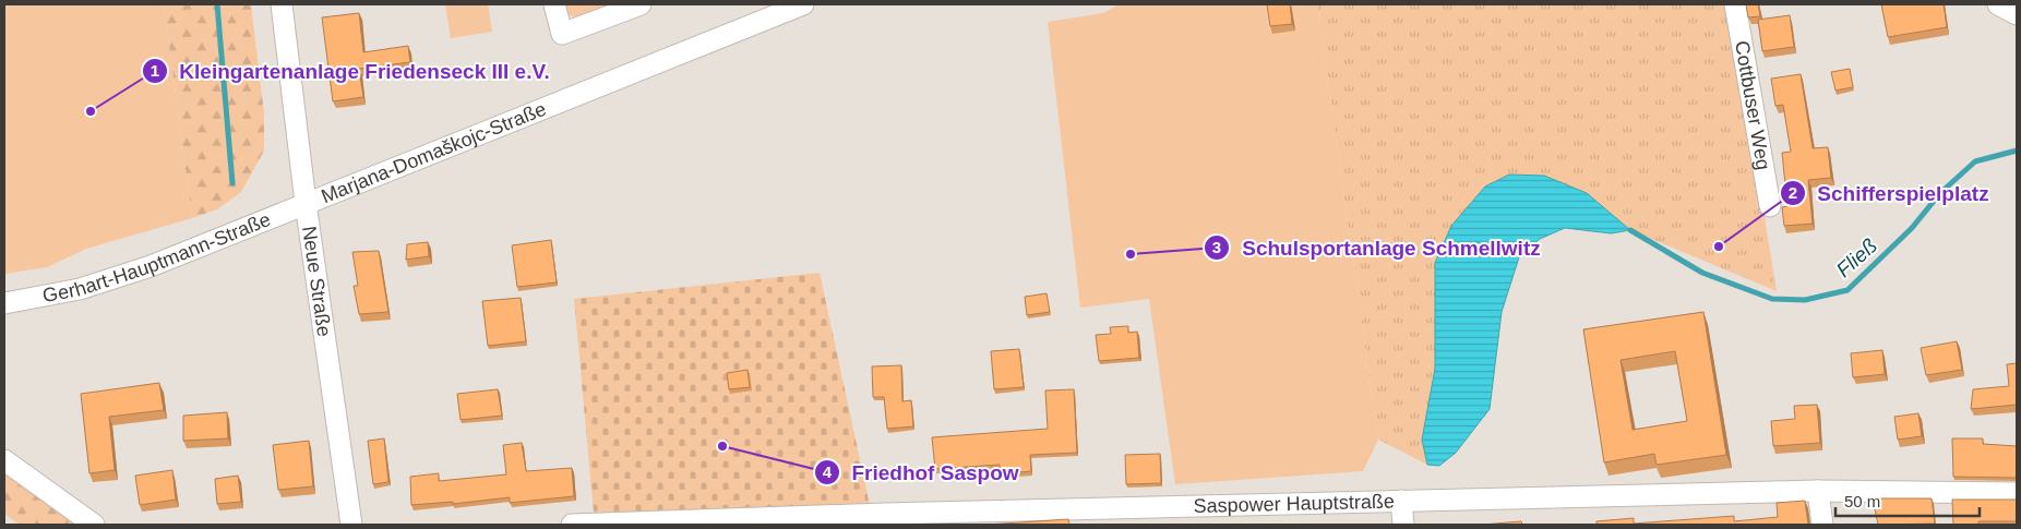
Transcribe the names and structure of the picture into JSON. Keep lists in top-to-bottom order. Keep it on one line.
{"streets":{"street":["Cottbuser Weg","Marjana-Domaškojc-Straße","Gerhart-Hauptmann-Straße","Neue Straße","Saspower Hauptstraße"]},"crossings":[["Marjana-Domaškojc-Straße","Gerhart-Hauptmann-Straße"],["Marjana-Domaškojc-Straße","Neue Straße"],["Gerhart-Hauptmann-Straße","Neue Straße"]],"water":["Fließ"],"places":["Kleingartenanlage Friedenseck III e.V.","Schifferspielplatz","Schulsportanlage Schmellwitz","Friedhof Saspow"],"scale_bar":"50 m"}
